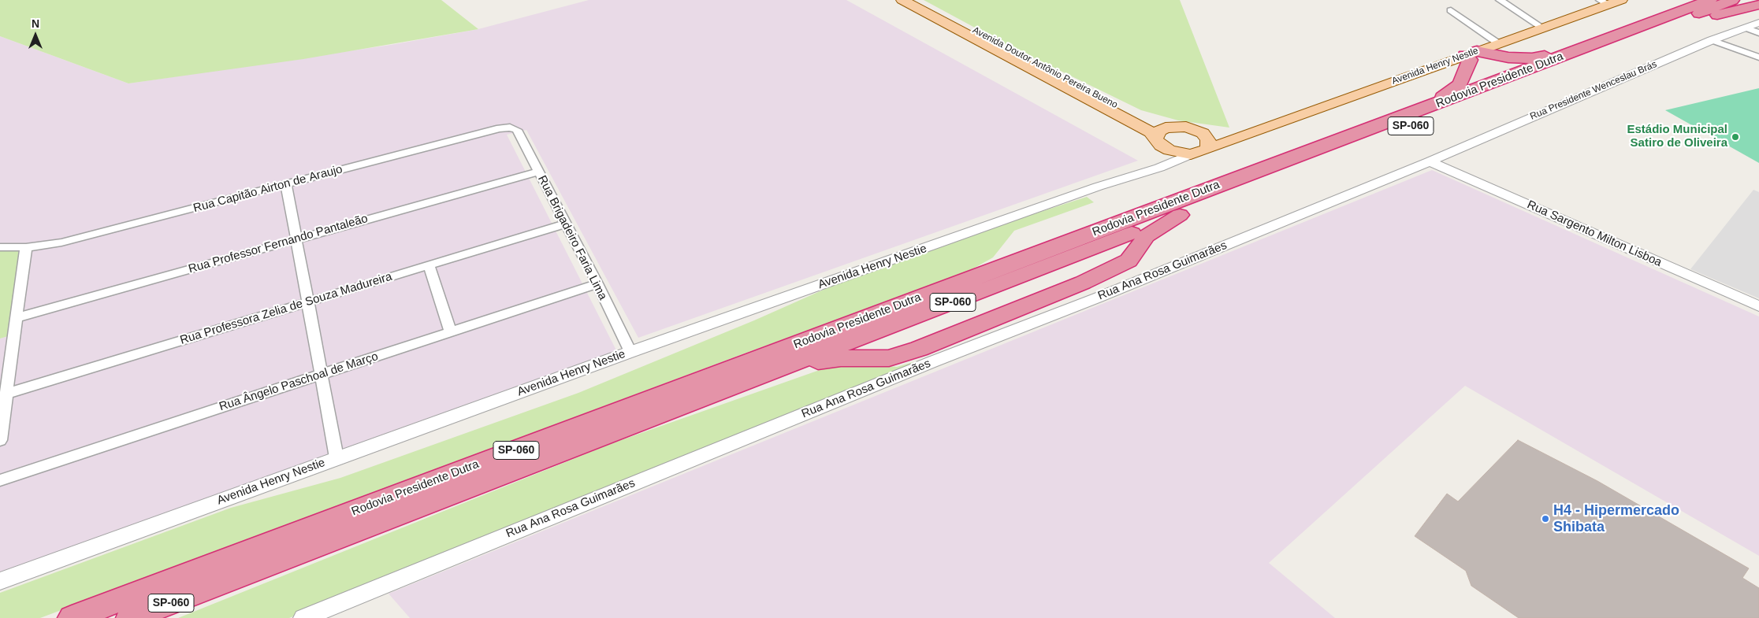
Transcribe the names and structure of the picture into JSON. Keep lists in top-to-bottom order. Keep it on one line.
{"streets":{"highway":["Rodovia Presidente Dutra","SP-060"],"main road":["Avenida Henry Nestle","Avenida Doutor Antônio Pereira Bueno"],"street":["Rua Presidente Wenceslau Brás","Rua Capitão Airton de Araujo","Rua Sargento Milton Lisboa","Rua Brigadeiro Faria Lima","Rua Professor Fernando Pantaleão","Avenida Henry Nestie","Rua Ana Rosa Guimarães","Rua Professora Zelia de Souza Madureira","Rua Ângelo Paschoal de Março"]},"crossings":[["Avenida Henry Nestle","Avenida Doutor Antônio Pereira Bueno"],["Avenida Doutor Antônio Pereira Bueno","Avenida Henry Nestie"],["Rua Presidente Wenceslau Brás","Rua Sargento Milton Lisboa"],["Rua Presidente Wenceslau Brás","Rua Ana Rosa Guimarães"],["Rua Capitão Airton de Araujo","Rua Brigadeiro Faria Lima"],["Rua Sargento Milton Lisboa","Rua Ana Rosa Guimarães"],["Rua Brigadeiro Faria Lima","Rua Professor Fernando Pantaleão"],["Rua Brigadeiro Faria Lima","Avenida Henry Nestie"],["Rua Brigadeiro Faria Lima","Rua Professora Zelia de Souza Madureira"],["Rua Brigadeiro Faria Lima","Rua Ângelo Paschoal de Março"]],"places":["Estádio Municipal Satiro de Oliveira","H4 - Hipermercado Shibata"],"north":"top"}
